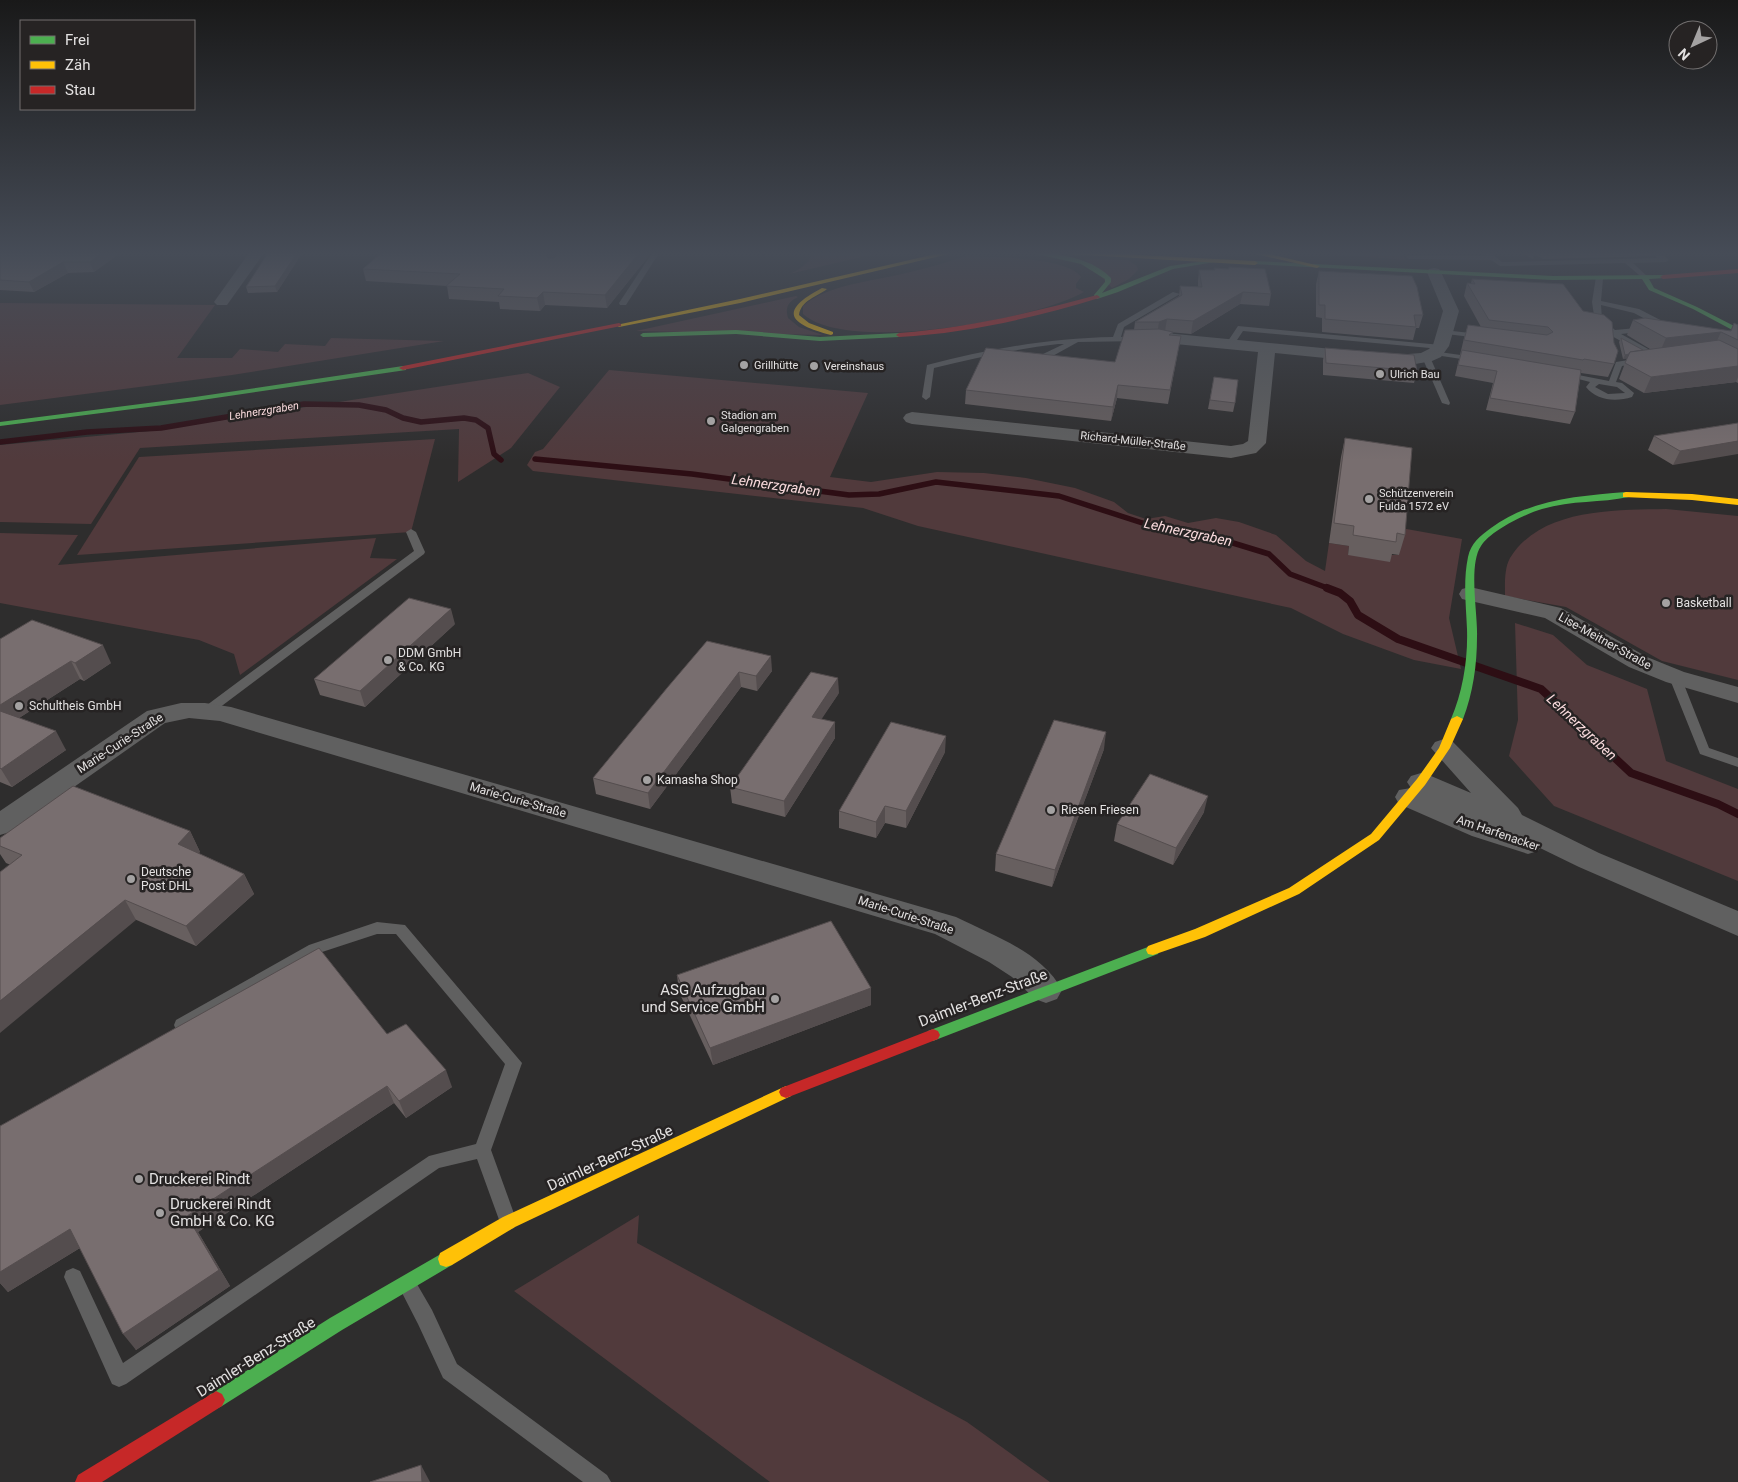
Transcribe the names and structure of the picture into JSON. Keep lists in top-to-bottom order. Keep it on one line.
{"streets":{"main road":["Daimler-Benz-Straße"],"street":["Richard-Müller-Straße","Lise-Meitner-Straße","Marie-Curie-Straße","Am Harfenacker"]},"crossings":[["Lise-Meitner-Straße","Daimler-Benz-Straße"],["Marie-Curie-Straße","Daimler-Benz-Straße"],["Am Harfenacker","Daimler-Benz-Straße"]],"water":["Lehnerzgraben"],"places":["Grillhütte","Vereinshaus","Ulrich Bau","Stadion am Galgengraben","Schützenverein Fulda 1572 eV","Basketball","DDM GmbH & Co. KG","Schultheis GmbH","Kamasha Shop","Riesen Friesen","Deutsche Post DHL","ASG Aufzugbau und Service GmbH","Druckerei Rindt","Druckerei Rindt GmbH & Co. KG"],"legend":["Frei","Zäh","Stau"],"north":"bottom left"}
